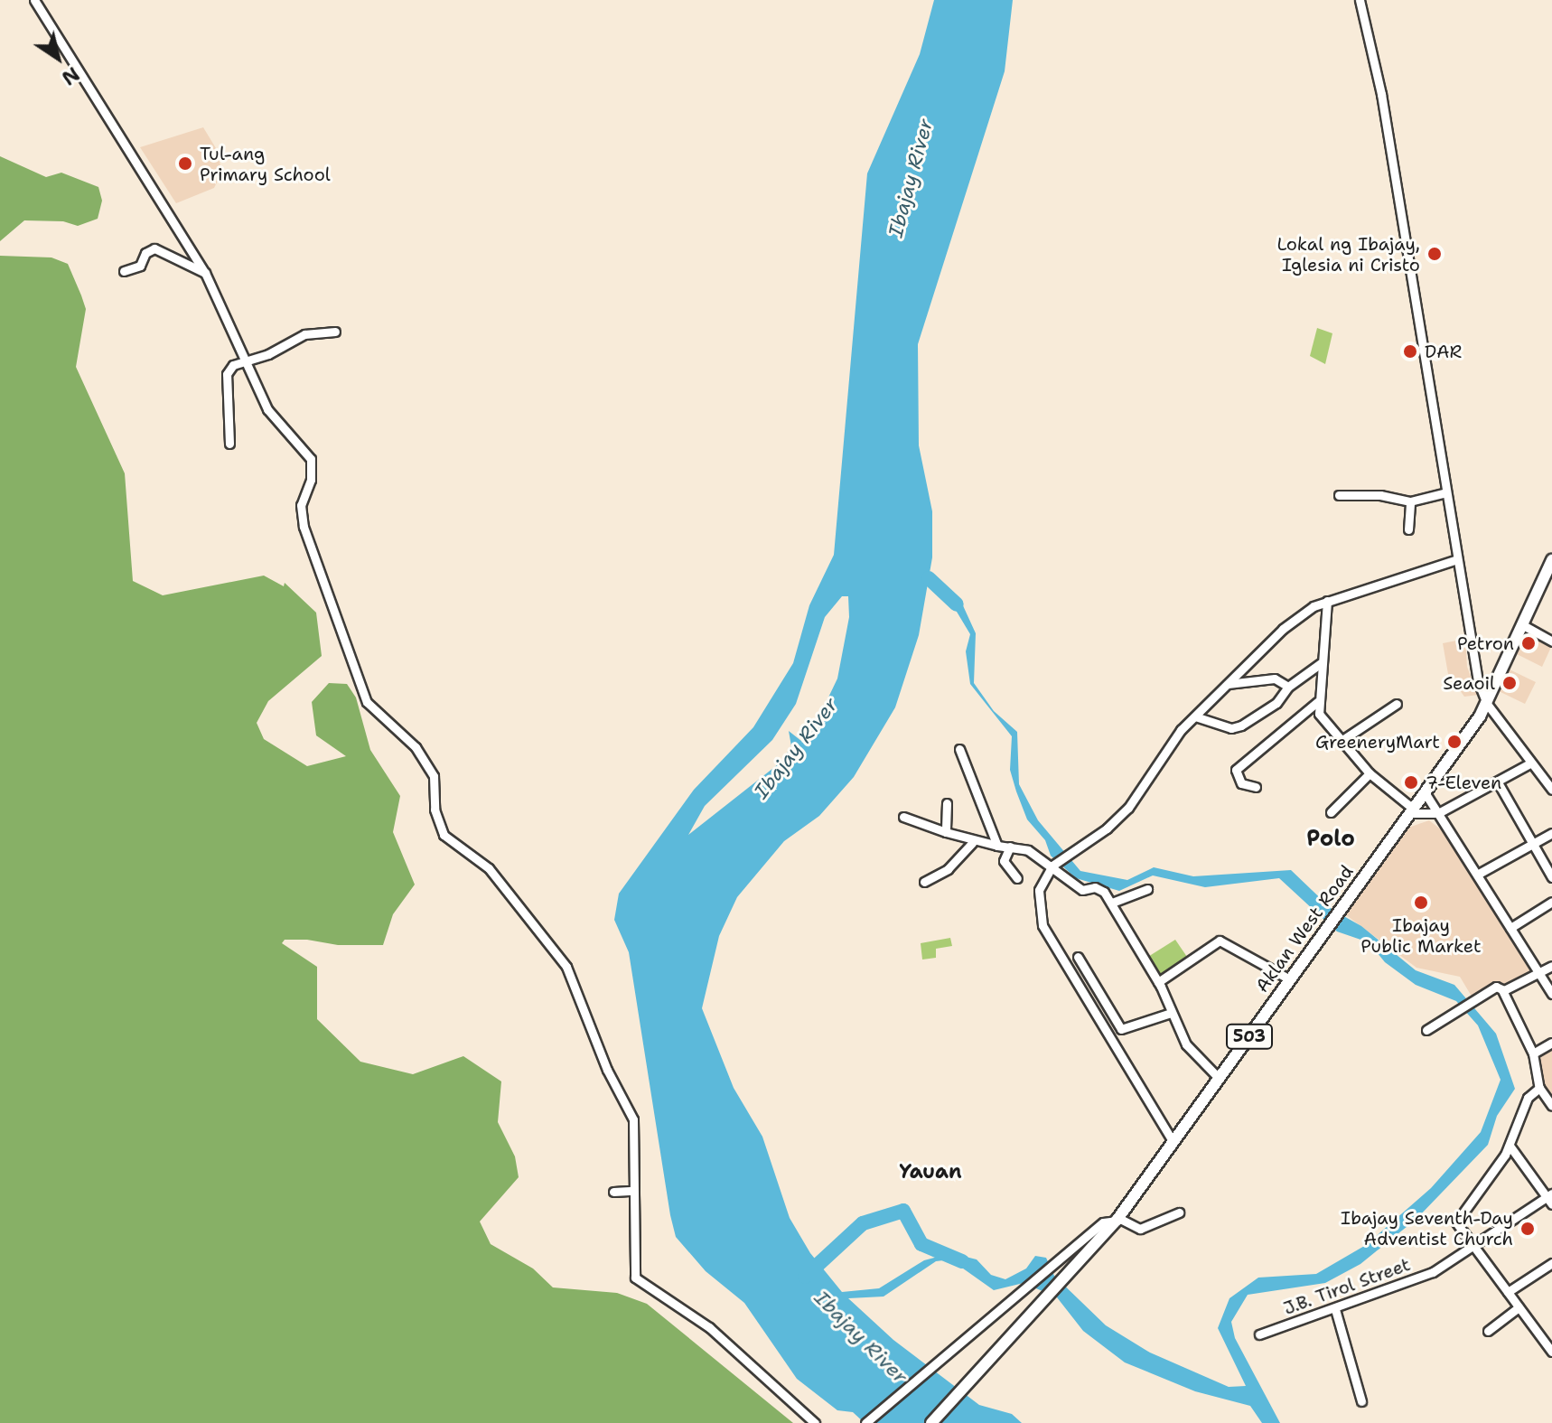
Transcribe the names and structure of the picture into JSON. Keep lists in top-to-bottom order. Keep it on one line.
{"streets":{"main road":["Aklan West Road","503"],"street":["J.B. Tirol Street"]},"districts":["Polo","Yauan"],"water":["Ibajay River"],"places":["Tul-ang Primary School","Lokal ng Ibajay, Iglesia ni Cristo","DAR","Petron","Seaoil","GreeneryMart","7-Eleven","Ibajay Public Market","Ibajay Seventh-Day Adventist Church"],"north":"bottom right"}
